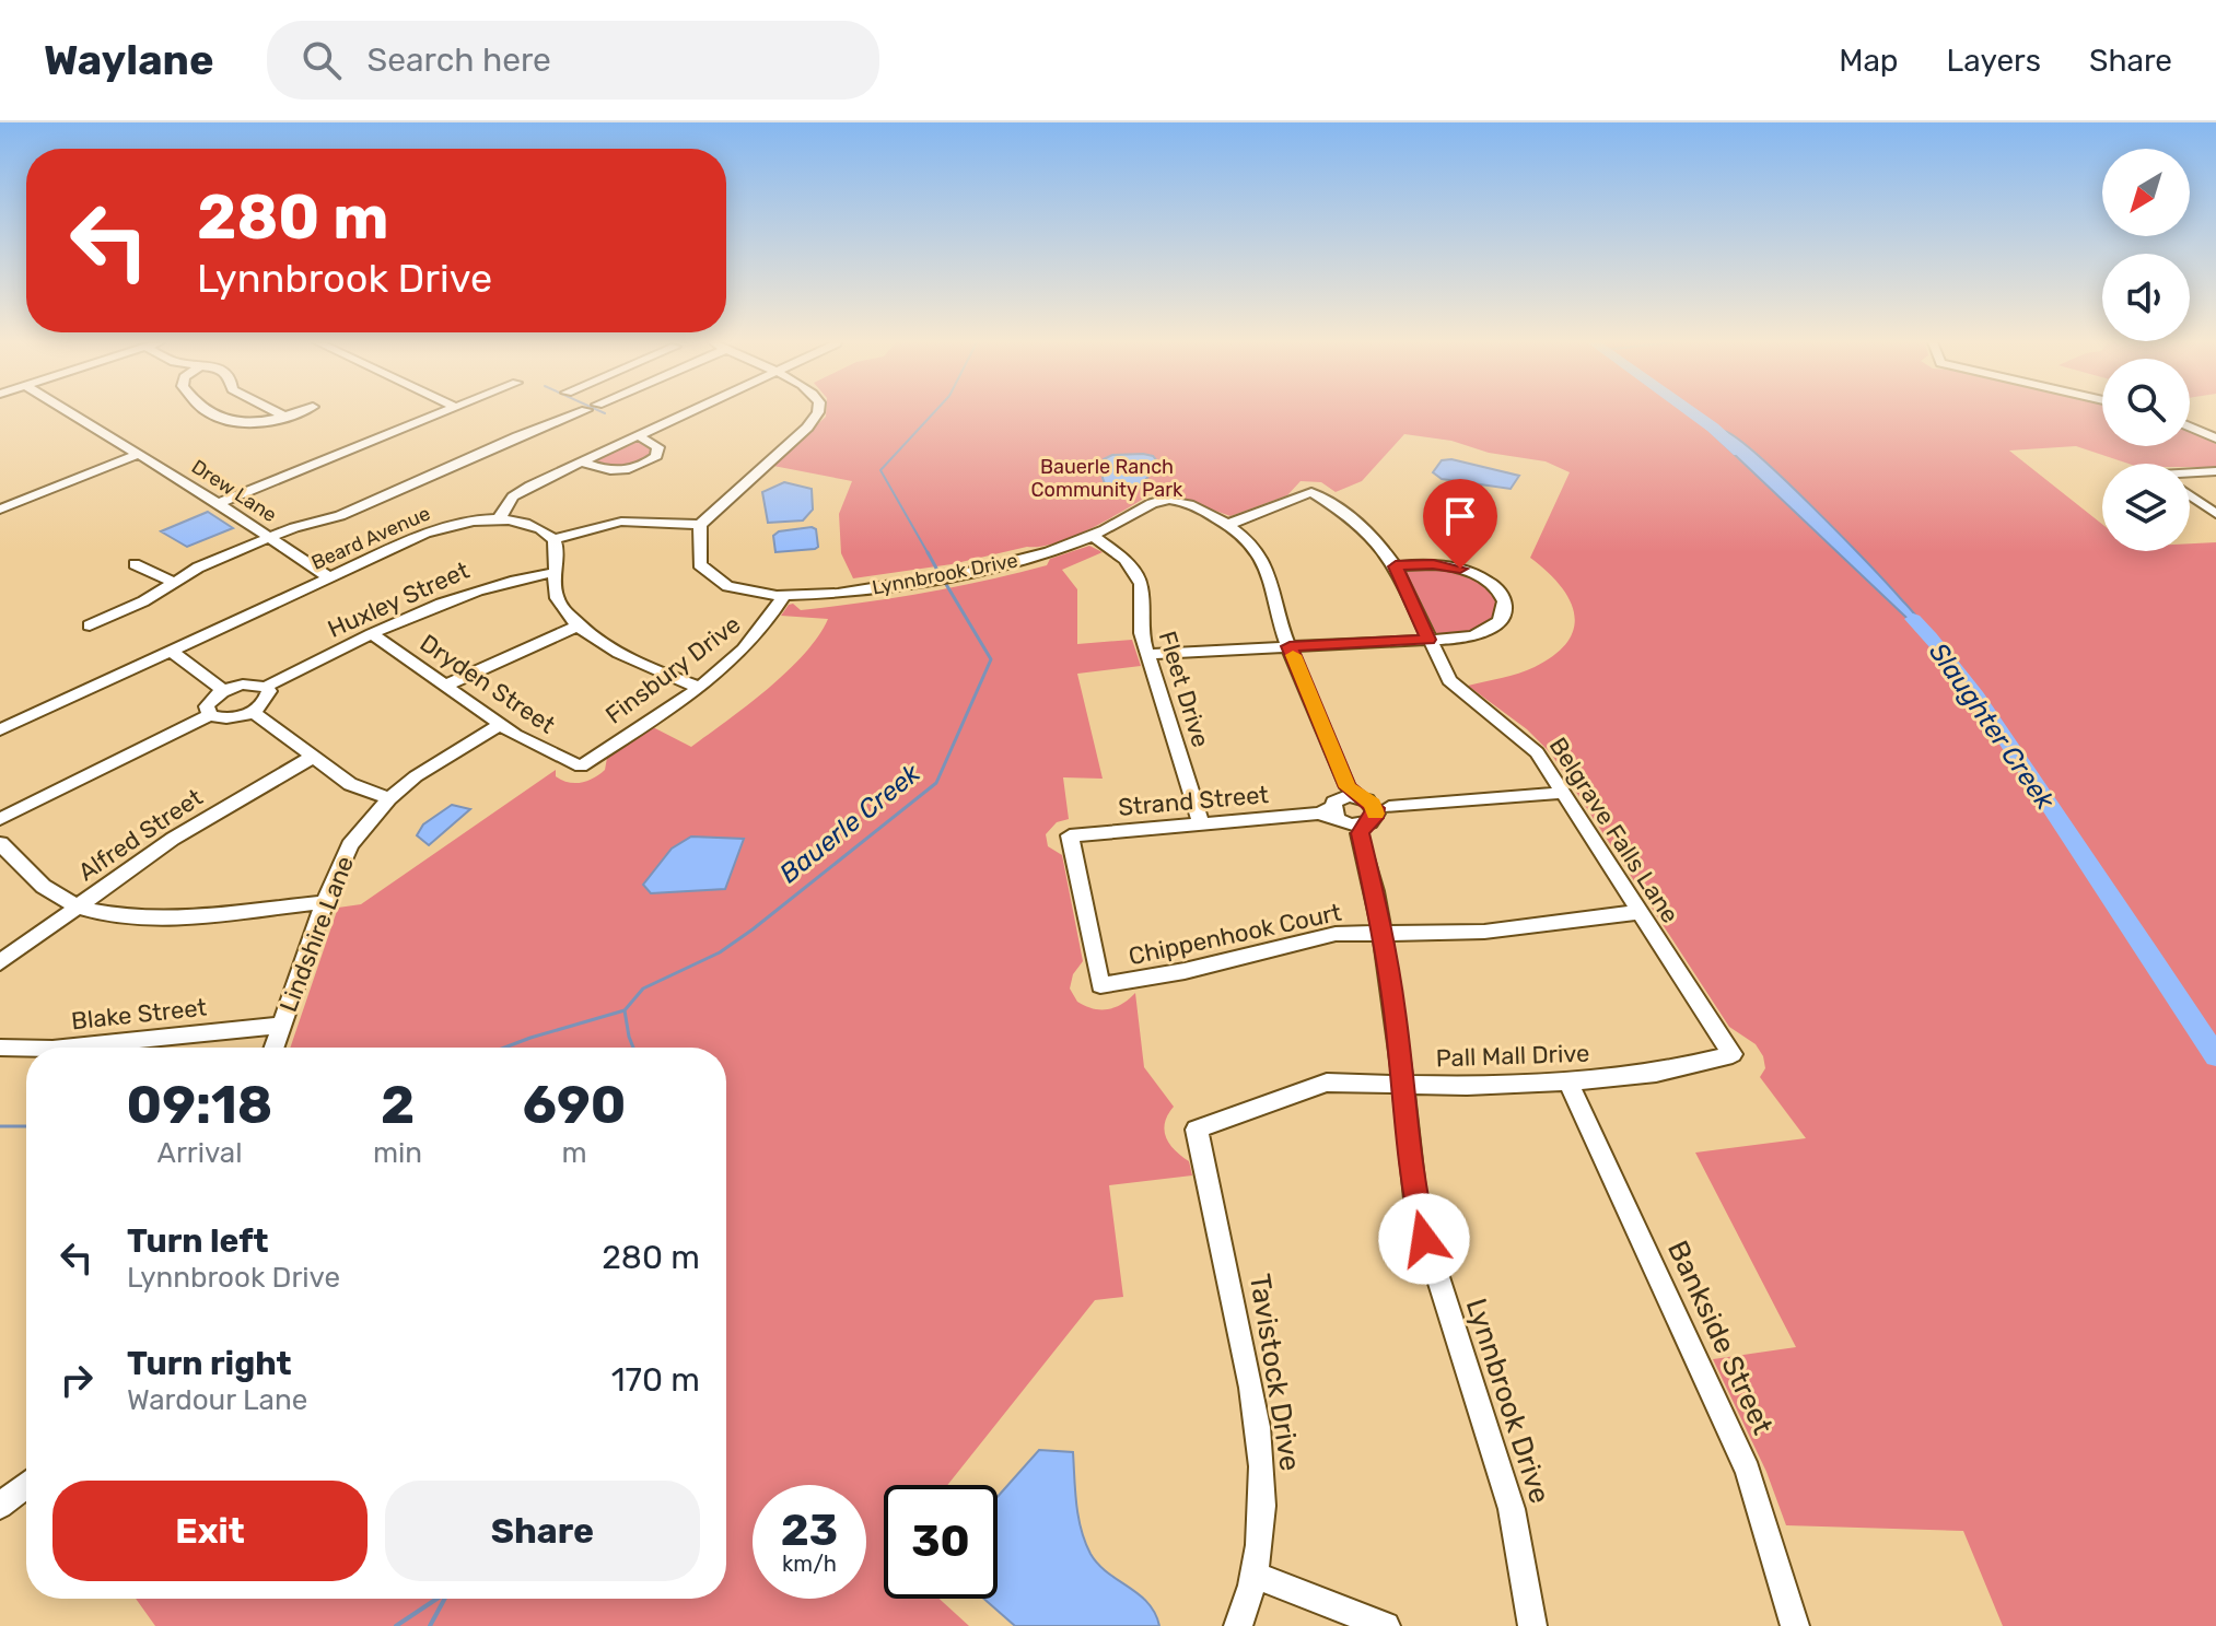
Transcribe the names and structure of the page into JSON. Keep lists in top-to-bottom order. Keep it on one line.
{"streets":{"street":["Drew Lane","Beard Avenue","Lynnbrook Drive","Huxley Street","Finsbury Drive","Dryden Street","Fleet Drive","Strand Street","Belgrave Falls Lane","Alfred Street","Lindshire Lane","Chippenhook Court","Blake Street","Pall Mall Drive","Bankside Street","Tavistock Drive"]},"crossings":[["Drew Lane","Beard Avenue"],["Lynnbrook Drive","Finsbury Drive"],["Lynnbrook Drive","Fleet Drive"],["Lynnbrook Drive","Strand Street"],["Lynnbrook Drive","Belgrave Falls Lane"],["Lynnbrook Drive","Chippenhook Court"],["Lynnbrook Drive","Pall Mall Drive"],["Huxley Street","Dryden Street"],["Finsbury Drive","Dryden Street"],["Dryden Street","Lindshire Lane"],["Fleet Drive","Strand Street"],["Strand Street","Belgrave Falls Lane"],["Strand Street","Chippenhook Court"],["Belgrave Falls Lane","Chippenhook Court"],["Belgrave Falls Lane","Pall Mall Drive"],["Lindshire Lane","Blake Street"],["Pall Mall Drive","Bankside Street"],["Pall Mall Drive","Tavistock Drive"]],"water":["Slaughter Creek","Bauerle Creek"],"parks":["Bauerle Ranch Community Park"],"north":"bottom left","page":{"header":"Waylane","search":"Search here","nav":["Map","Layers","Share"],"turn":["280 m","Lynnbrook Drive"],"eta":["09:18","Arrival","2","min","690","m"],"list":[{"name":"Turn left","note":"Lynnbrook Drive","value":"280 m"},{"name":"Turn right","note":"Wardour Lane","value":"170 m"}],"buttons":["Exit","Share"],"speed":"23 km/h","limit":"30"}}
